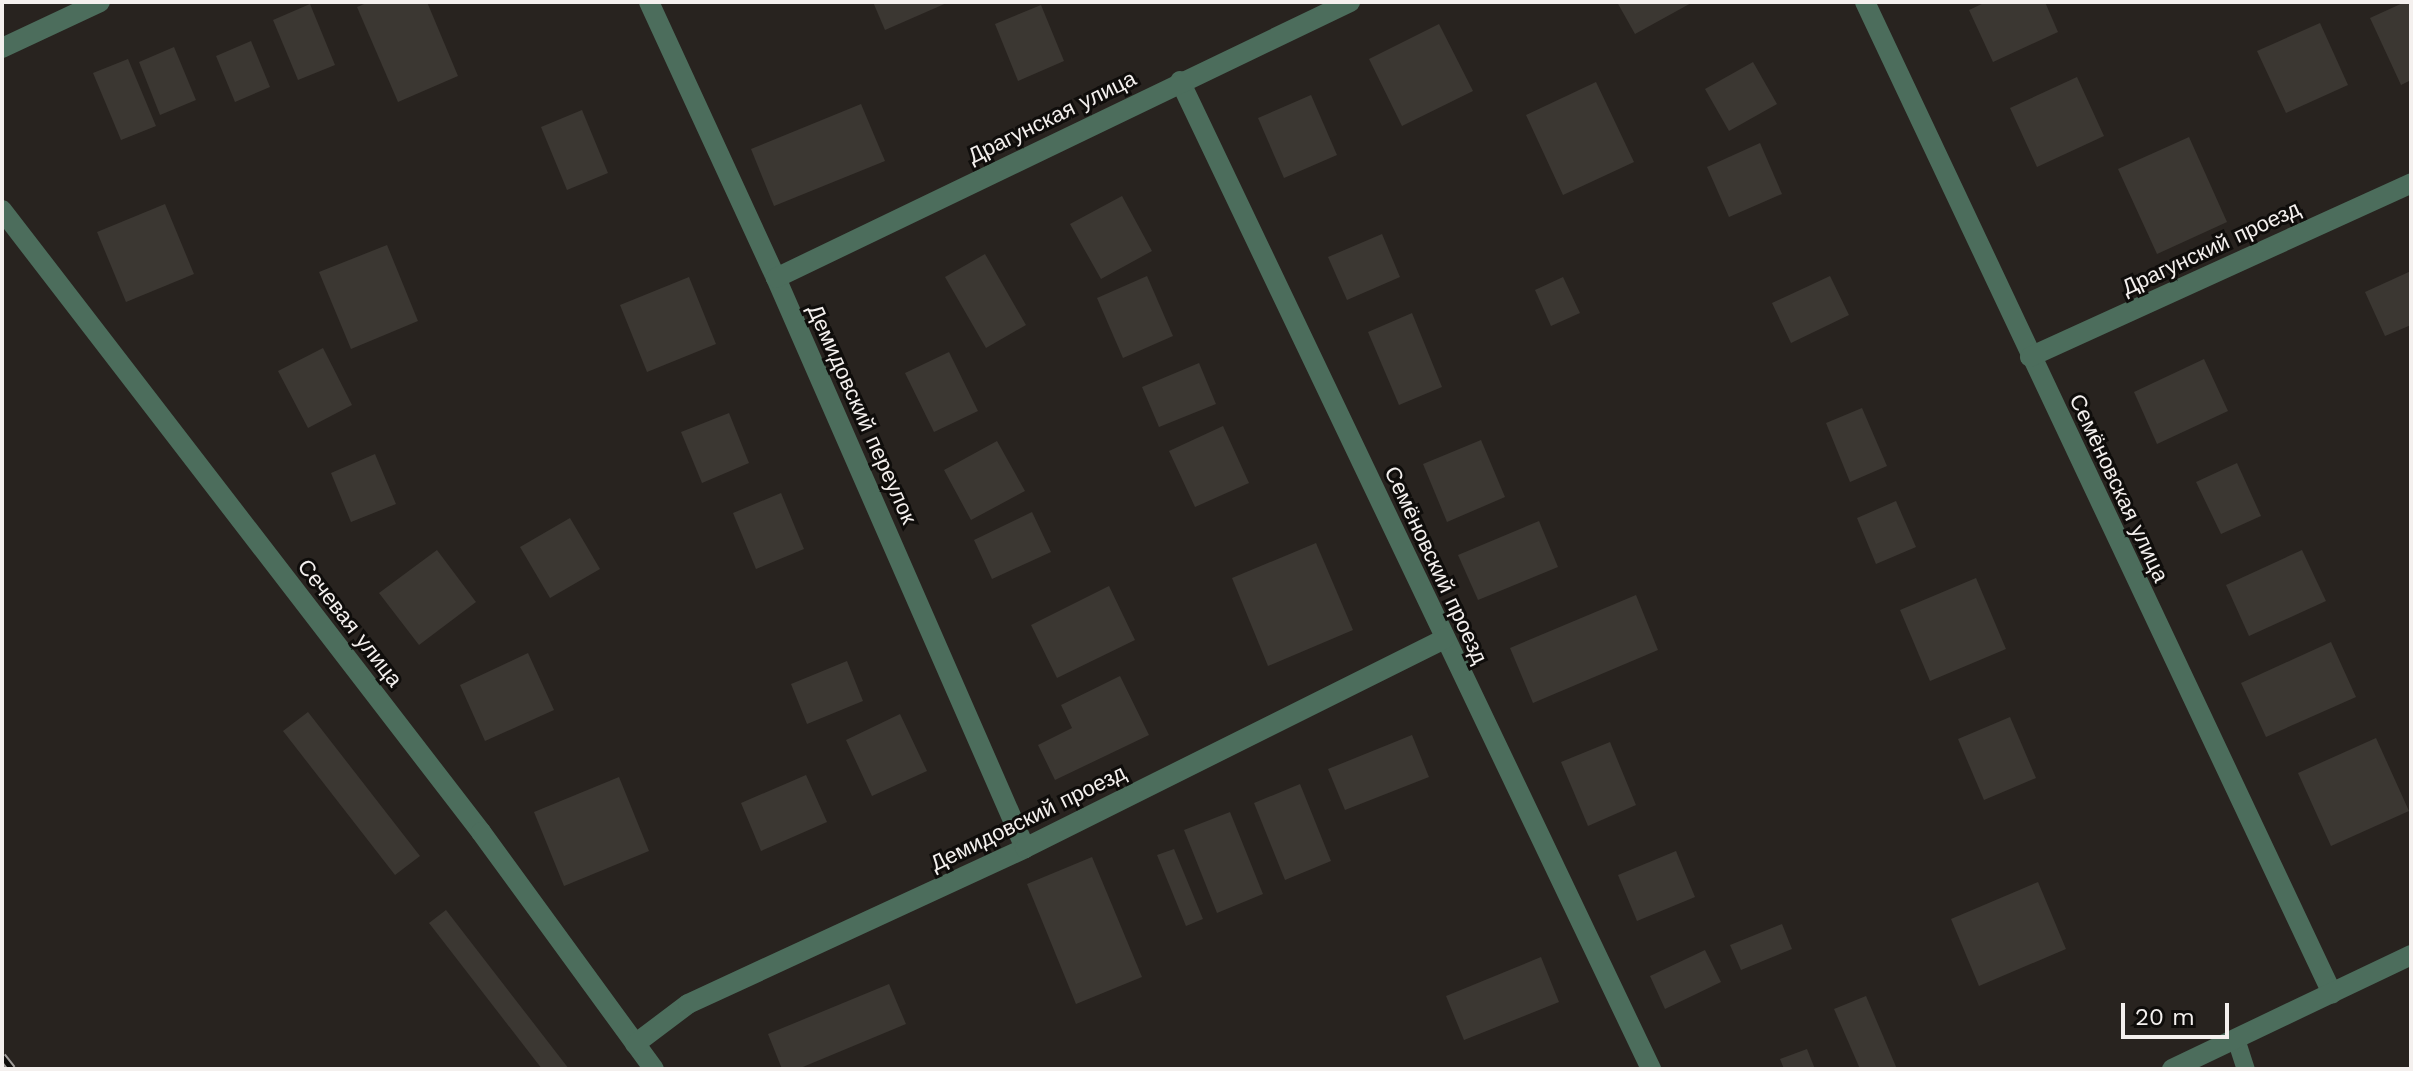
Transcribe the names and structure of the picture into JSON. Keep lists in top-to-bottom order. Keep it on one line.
{"streets":{"street":["Драгунская улица","Драгунский проезд","Демидовский переулок","Семёновская улица","Семёновский проезд","Сечевая улица","Демидовский проезд"]},"crossings":[["Драгунская улица","Демидовский переулок"],["Драгунская улица","Семёновский проезд"],["Драгунский проезд","Семёновская улица"],["Демидовский переулок","Демидовский проезд"],["Семёновский проезд","Демидовский проезд"],["Сечевая улица","Демидовский проезд"]],"scale_bar":"20 m"}
